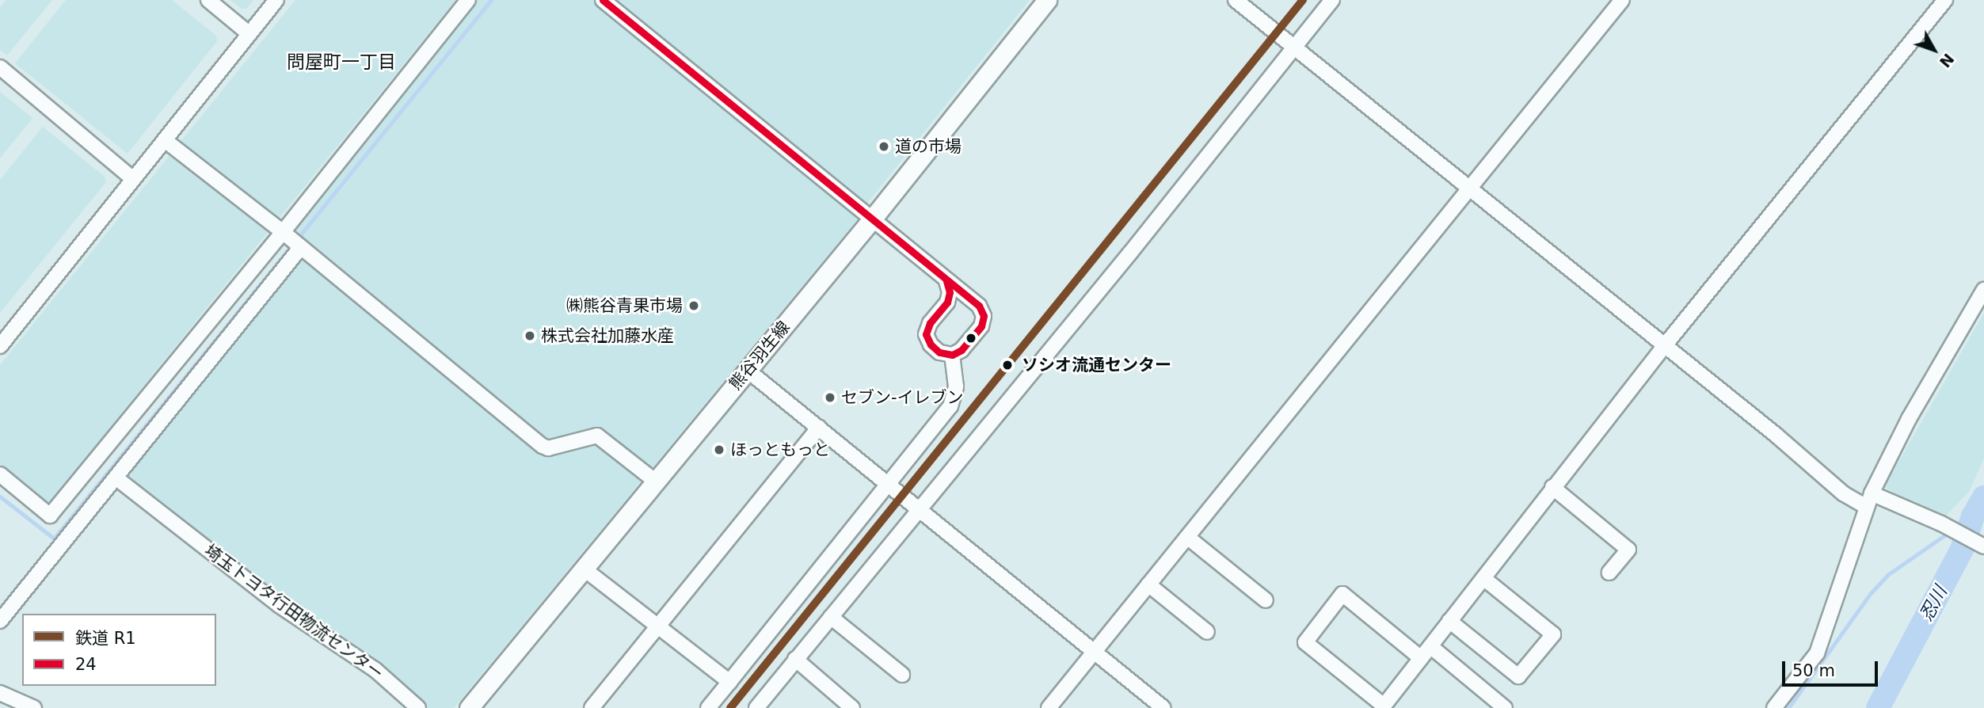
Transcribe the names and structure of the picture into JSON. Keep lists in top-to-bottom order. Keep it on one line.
{"streets":{"main road":["熊谷羽生線"],"street":["埼玉トヨタ行田物流センター"]},"districts":["問屋町一丁目"],"water":["忍川"],"places":["道の市場","㈱熊谷青果市場","株式会社加藤水産","ソシオ流通センター","セブン-イレブン","ほっともっと"],"lines":["rail line R1","transit line 24"],"legend":["鉄道 R1","24"],"scale_bar":"50 m","north":"bottom right"}
